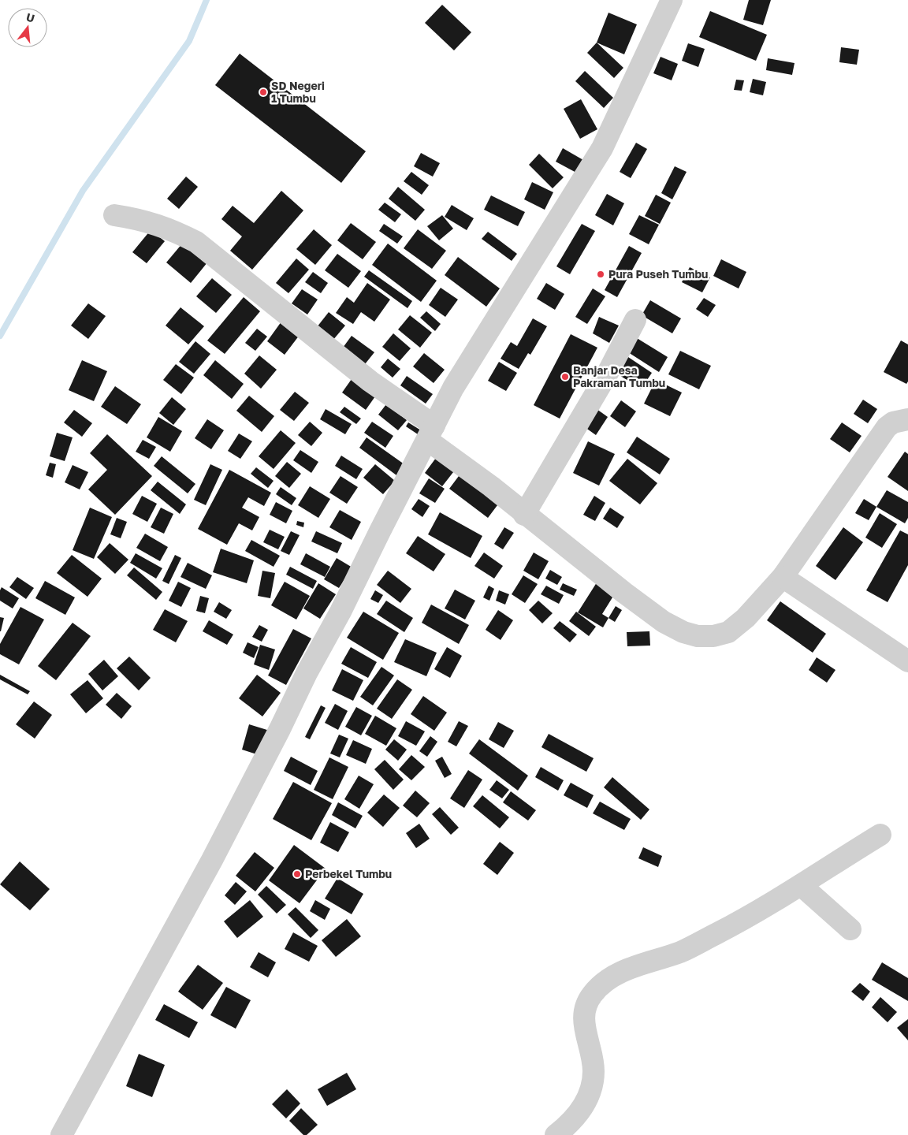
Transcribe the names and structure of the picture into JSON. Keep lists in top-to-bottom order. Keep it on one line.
{"places":["SD Negeri 1 Tumbu","Pura Puseh Tumbu","Banjar Desa Pakraman Tumbu","Perbekel Tumbu"],"north":"top"}
